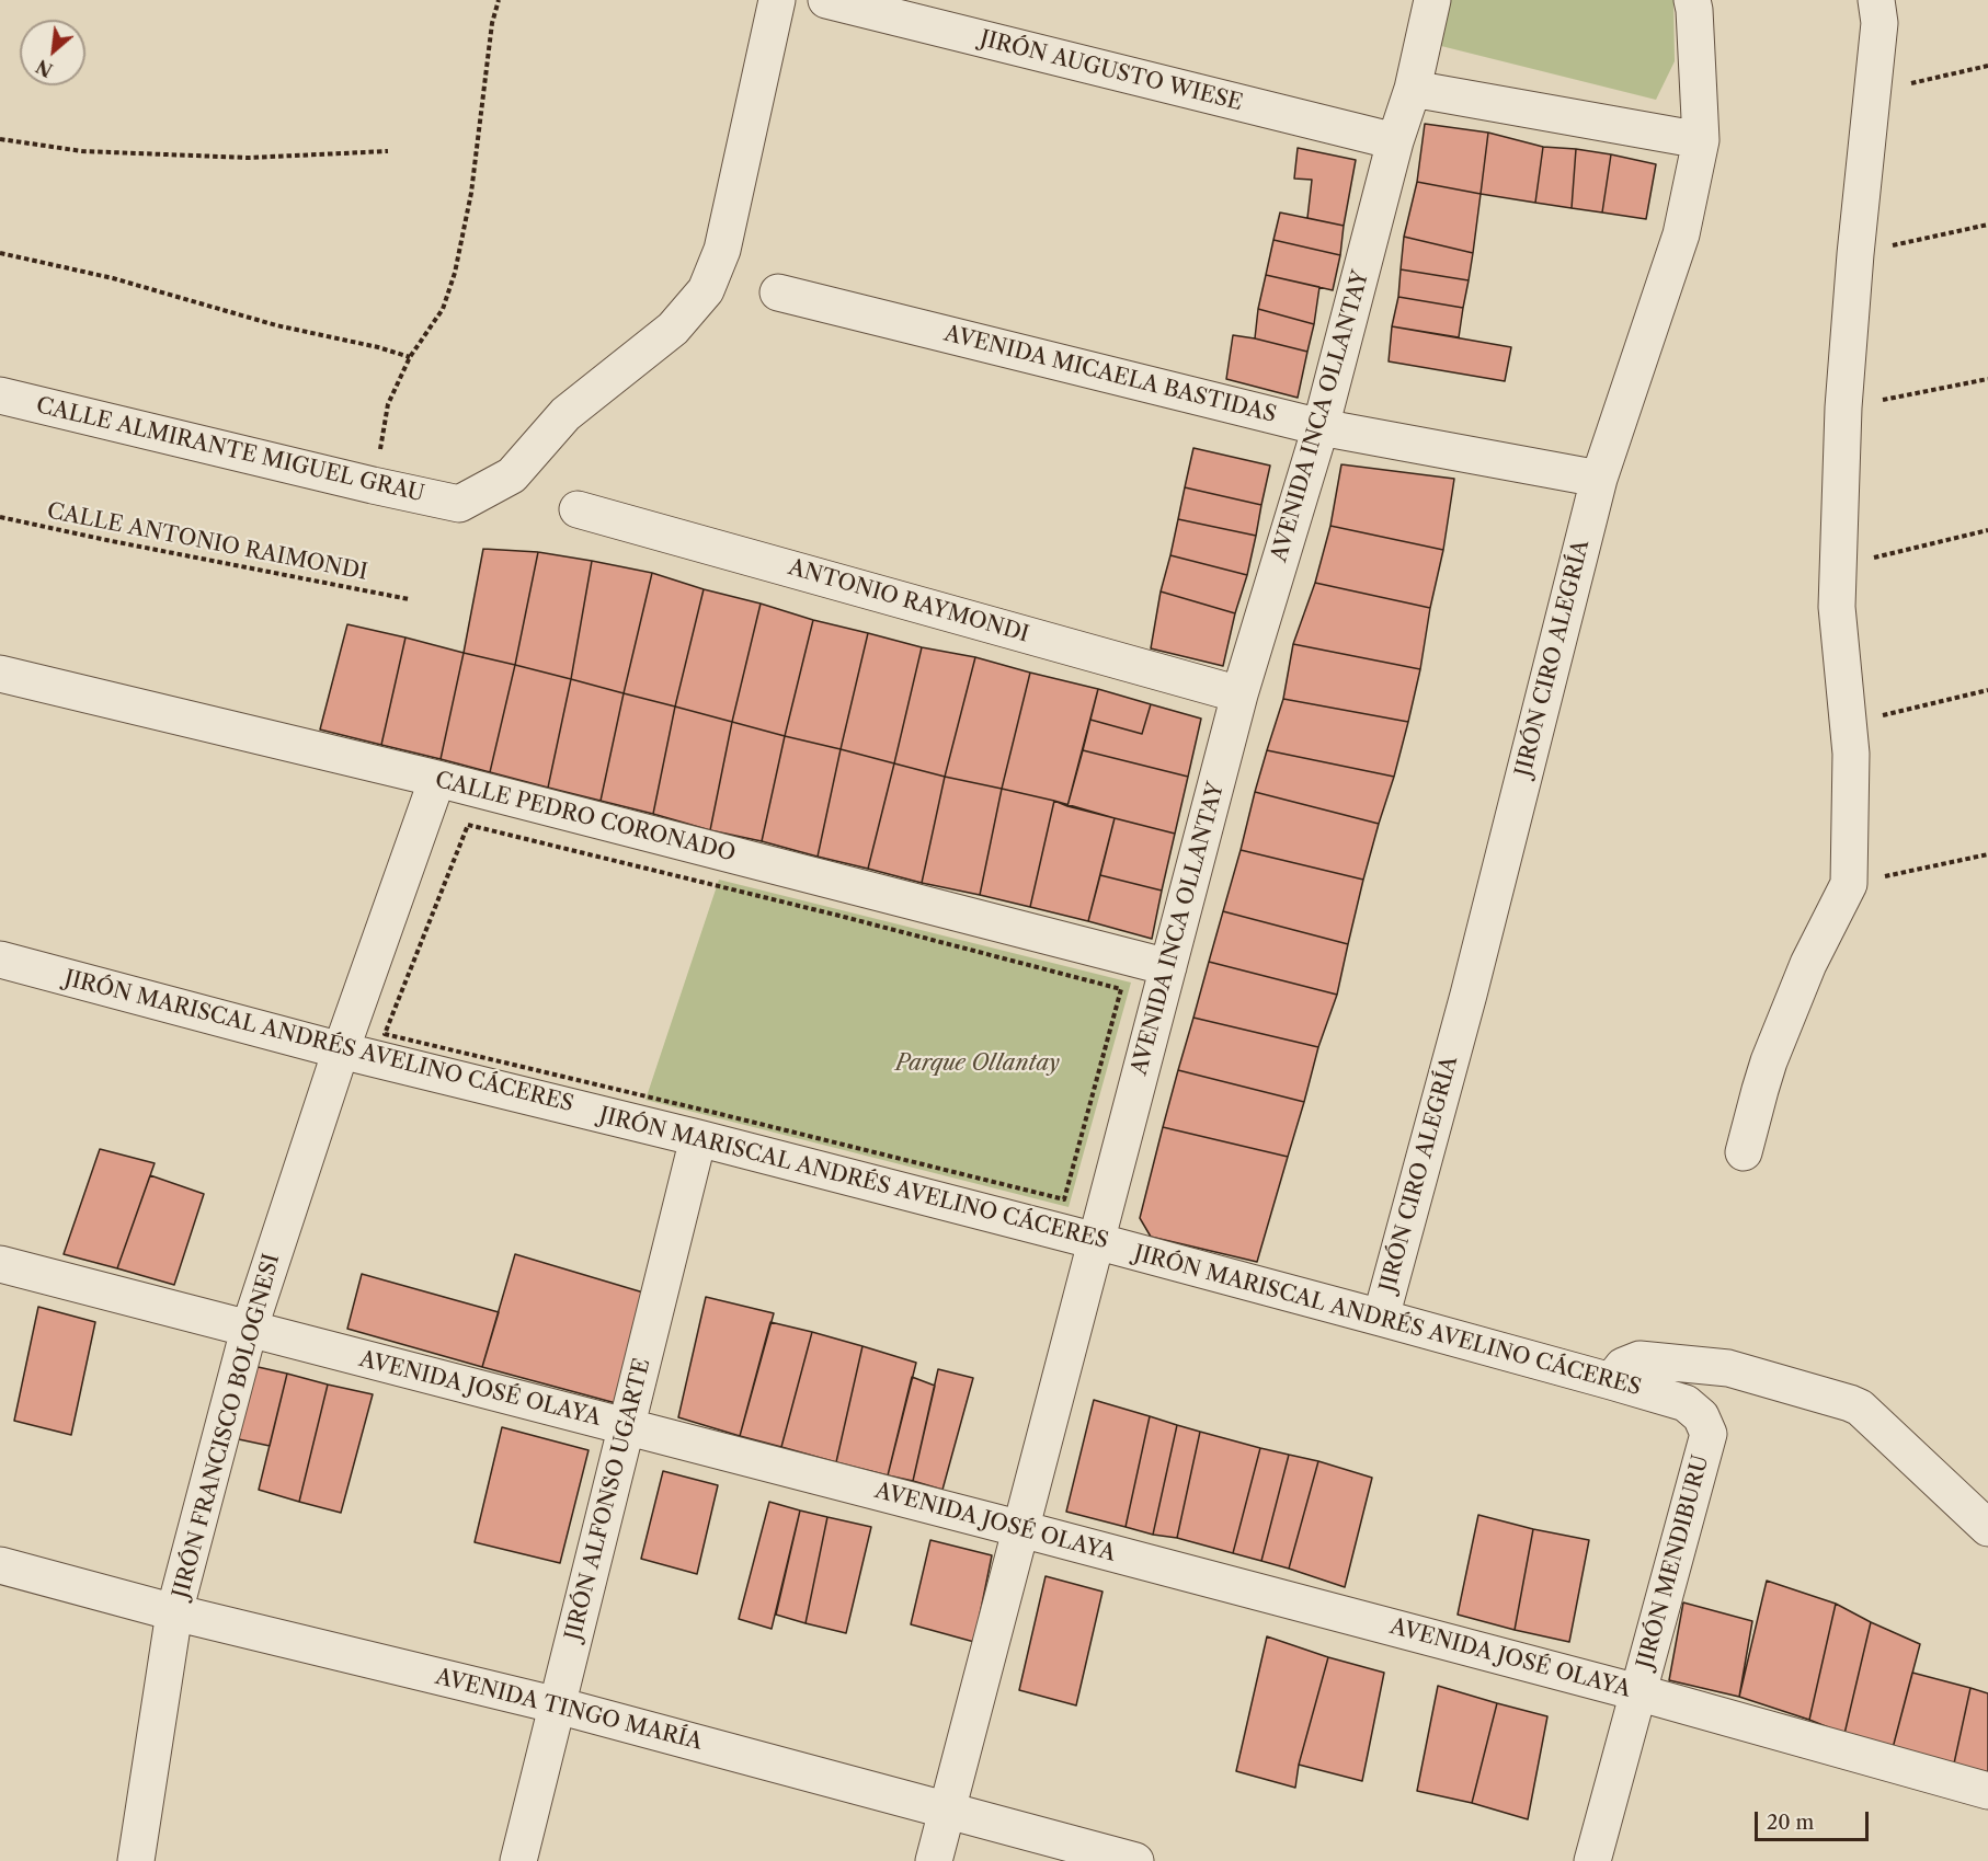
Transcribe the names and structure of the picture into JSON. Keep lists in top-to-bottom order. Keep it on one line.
{"streets":{"street":["JIRÓN AUGUSTO WIESE","AVENIDA MICAELA BASTIDAS","AVENIDA INCA OLLANTAY","CALLE ALMIRANTE MIGUEL GRAU","ANTONIO RAYMONDI","JIRÓN CIRO ALEGRÍA","CALLE PEDRO CORONADO","JIRÓN MARISCAL ANDRÉS AVELINO CÁCERES","AVENIDA JOSÉ OLAYA","JIRÓN FRANCISCO BOLOGNESI","JIRÓN ALFONSO UGARTE","JIRÓN MENDIBURU","AVENIDA TINGO MARÍA"],"path":["CALLE ANTONIO RAIMONDI"]},"crossings":[["JIRÓN AUGUSTO WIESE","AVENIDA INCA OLLANTAY"],["AVENIDA MICAELA BASTIDAS","AVENIDA INCA OLLANTAY"],["AVENIDA MICAELA BASTIDAS","JIRÓN CIRO ALEGRÍA"],["AVENIDA INCA OLLANTAY","ANTONIO RAYMONDI"],["AVENIDA INCA OLLANTAY","CALLE PEDRO CORONADO"],["AVENIDA INCA OLLANTAY","JIRÓN MARISCAL ANDRÉS AVELINO CÁCERES"],["AVENIDA INCA OLLANTAY","AVENIDA JOSÉ OLAYA"],["AVENIDA INCA OLLANTAY","AVENIDA TINGO MARÍA"],["JIRÓN CIRO ALEGRÍA","JIRÓN MARISCAL ANDRÉS AVELINO CÁCERES"],["CALLE PEDRO CORONADO","JIRÓN FRANCISCO BOLOGNESI"],["JIRÓN MARISCAL ANDRÉS AVELINO CÁCERES","JIRÓN FRANCISCO BOLOGNESI"],["JIRÓN MARISCAL ANDRÉS AVELINO CÁCERES","JIRÓN ALFONSO UGARTE"],["JIRÓN MARISCAL ANDRÉS AVELINO CÁCERES","JIRÓN MENDIBURU"],["AVENIDA JOSÉ OLAYA","JIRÓN FRANCISCO BOLOGNESI"],["AVENIDA JOSÉ OLAYA","JIRÓN ALFONSO UGARTE"],["AVENIDA JOSÉ OLAYA","JIRÓN MENDIBURU"],["JIRÓN FRANCISCO BOLOGNESI","AVENIDA TINGO MARÍA"],["JIRÓN ALFONSO UGARTE","AVENIDA TINGO MARÍA"]],"parks":["Parque Ollantay"],"scale_bar":"20 m","north":"bottom left"}
